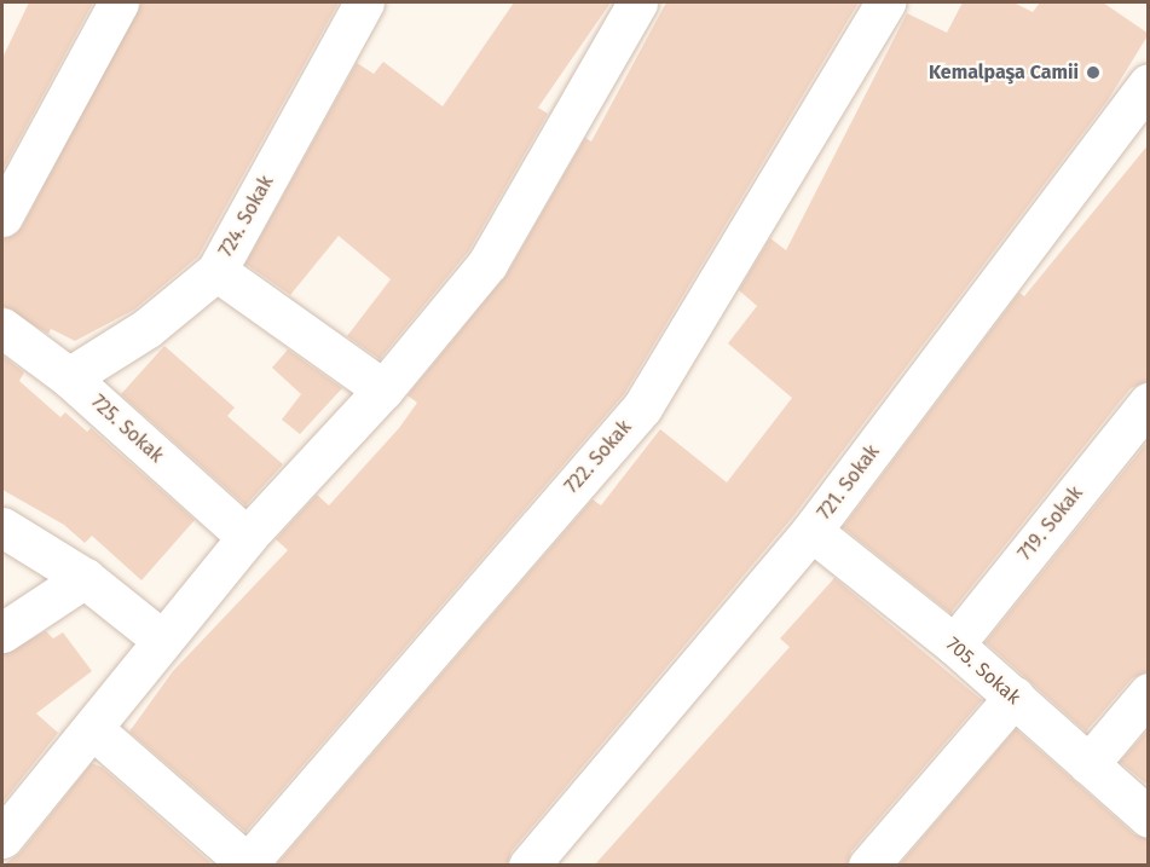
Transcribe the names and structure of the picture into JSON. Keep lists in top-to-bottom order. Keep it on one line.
{"streets":{"street":["724. Sokak","725. Sokak","722. Sokak","721. Sokak","719. Sokak","705. Sokak"]},"crossings":[["724. Sokak","725. Sokak"],["721. Sokak","705. Sokak"],["719. Sokak","705. Sokak"]],"places":["Kemalpaşa Camii"]}
